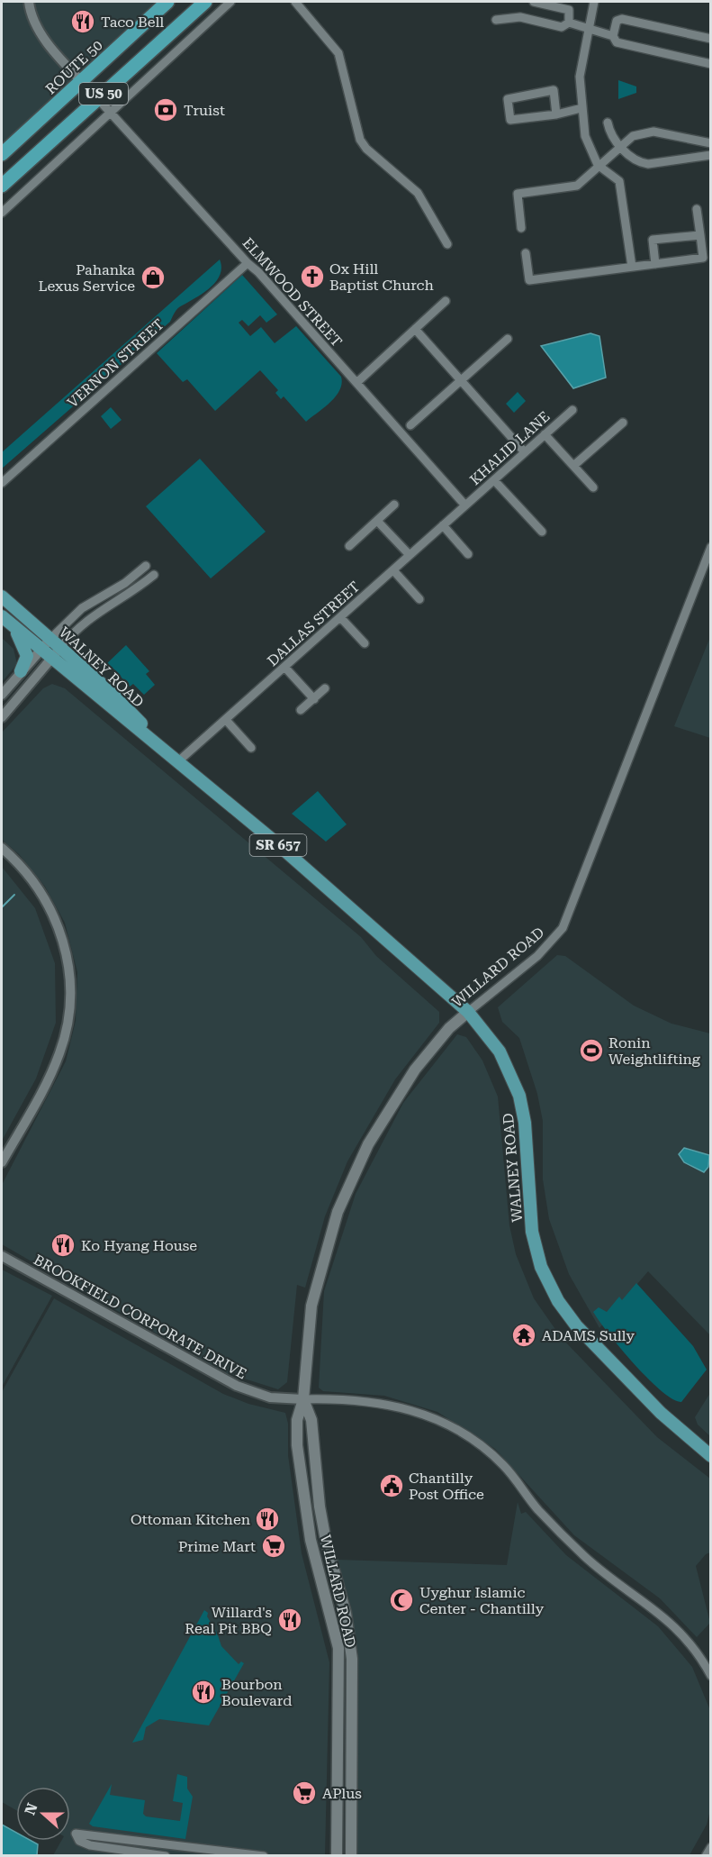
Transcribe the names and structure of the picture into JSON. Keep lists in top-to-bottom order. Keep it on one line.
{"streets":{"highway":["ROUTE 50","US 50"],"main road":["WALNEY ROAD","SR 657","WILLARD ROAD"],"street":["ELMWOOD STREET","VERNON STREET","KHALID LANE","DALLAS STREET","BROOKFIELD CORPORATE DRIVE"]},"crossings":[["US 50","ELMWOOD STREET"],["ELMWOOD STREET","VERNON STREET"],["ELMWOOD STREET","KHALID LANE"],["ELMWOOD STREET","DALLAS STREET"],["KHALID LANE","DALLAS STREET"],["DALLAS STREET","WALNEY ROAD"],["WALNEY ROAD","WILLARD ROAD"],["WILLARD ROAD","BROOKFIELD CORPORATE DRIVE"]],"places":{"restaurant":["Taco Bell","Ko Hyang House","Ottoman Kitchen","Willard's Real Pit BBQ","Bourbon Boulevard"],"bank":["Truist"],"church":["Ox Hill Baptist Church"],"shop":["Pahanka Lexus Service"],"sports":["Ronin Weightlifting"],"temple":["ADAMS Sully"],"public building":["Chantilly Post Office"],"supermarket":["Prime Mart","APlus"],"mosque":["Uyghur Islamic Center - Chantilly"]},"north":"left"}
